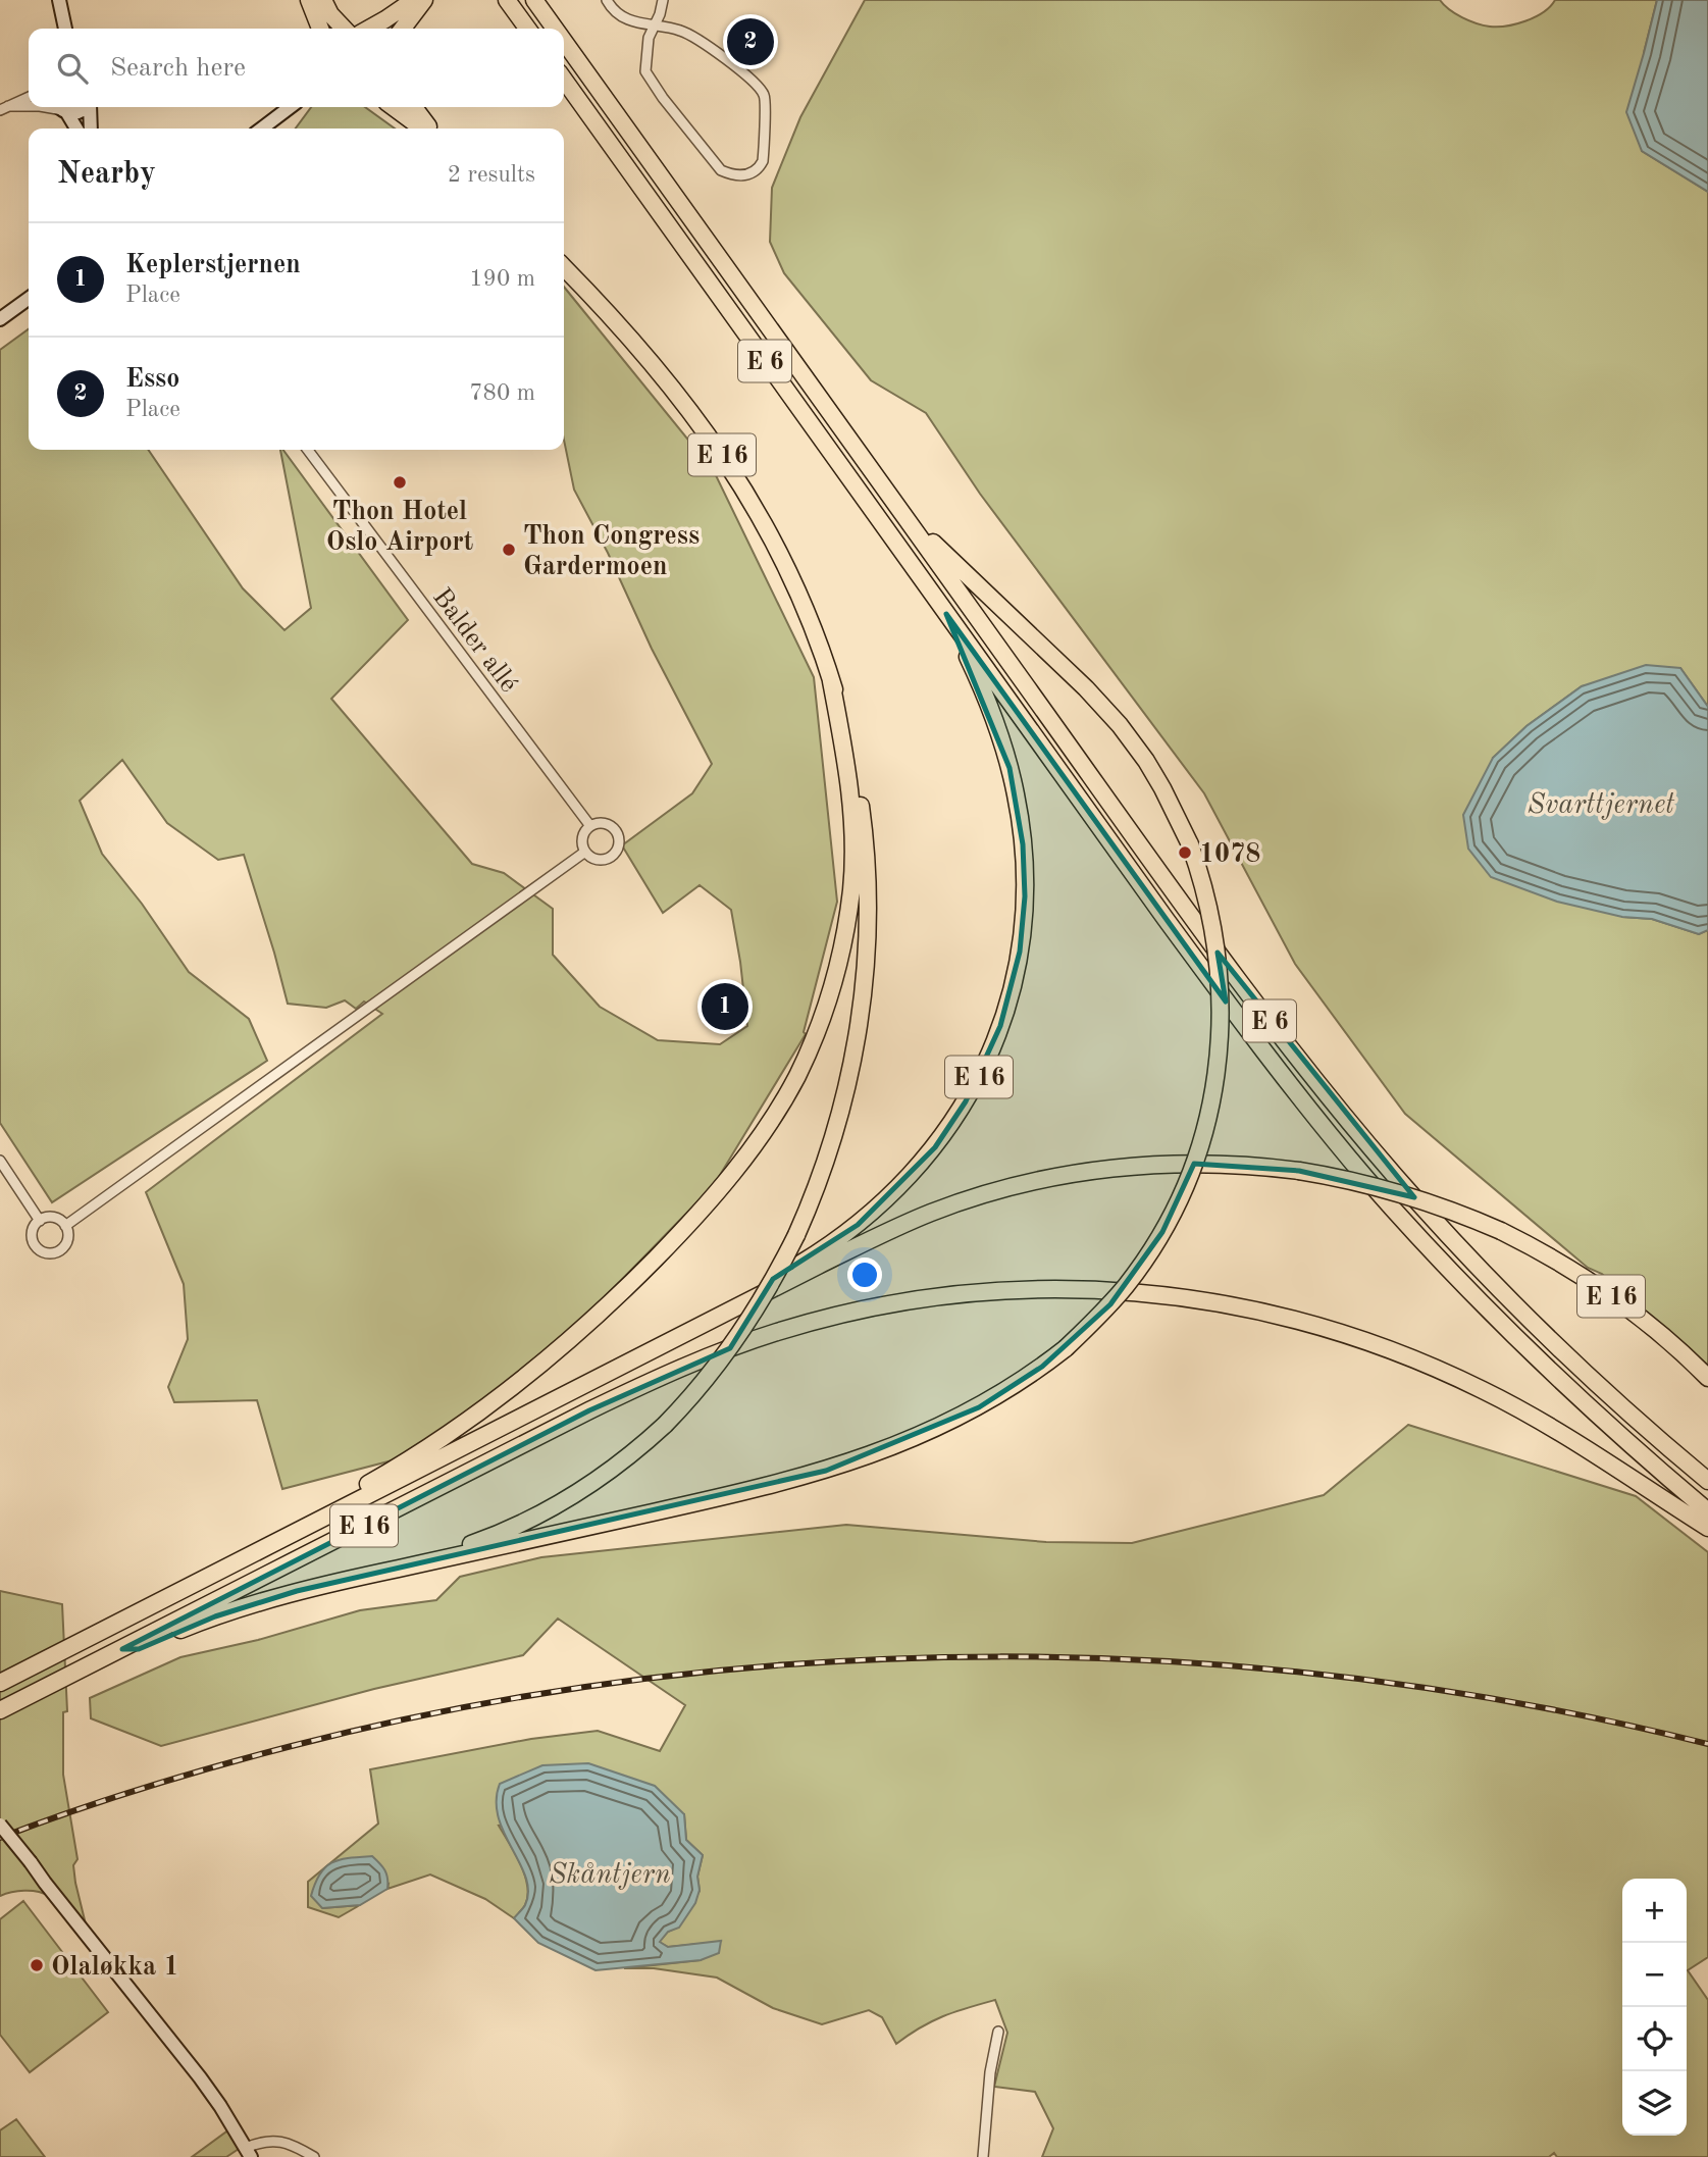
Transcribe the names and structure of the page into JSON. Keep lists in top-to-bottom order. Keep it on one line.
{"streets":{"highway":["E 6","E 16"],"street":["Balder allé"]},"crossings":[["E 6","E 16"]],"water":["Svarttjernet","Skåntjern"],"places":["Thon Hotel Oslo Airport","Thon Congress Gardermoen","1078","Olaløkka 1"],"page":{"pins":["2","1"],"search":"Search here","heading":["Nearby","2 results"],"list":[{"mark":"1","name":"Keplerstjernen","note":"Place","value":"190 m"},{"mark":"2","name":"Esso","note":"Place","value":"780 m"}],"map_buttons":["+","−"]}}
